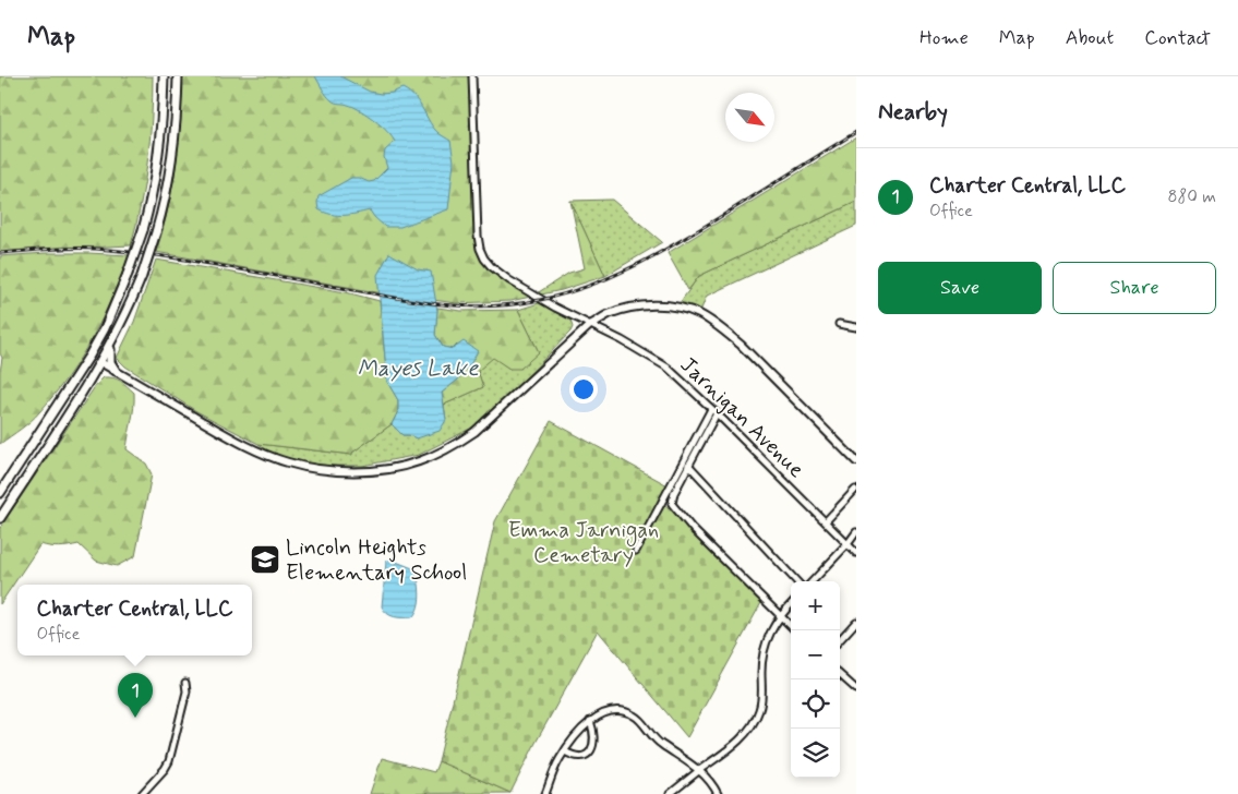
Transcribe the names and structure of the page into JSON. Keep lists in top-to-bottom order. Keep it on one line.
{"streets":{"street":["Jarnigan Avenue"]},"water":["Mayes Lake"],"parks":["Emma Jarnigan Cemetary"],"places":{"school or university":["Lincoln Heights Elementary School"]},"north":"bottom right","page":{"header":"Map","nav":["Home","Map","About","Contact"],"heading":"Nearby","list":[{"mark":"1","name":"Charter Central, LLC","note":"Office","value":"880 m"}],"buttons":["Save","Share"],"map_buttons":["+","−"],"popup":["Charter Central, LLC","Office"],"pins":"1"}}
